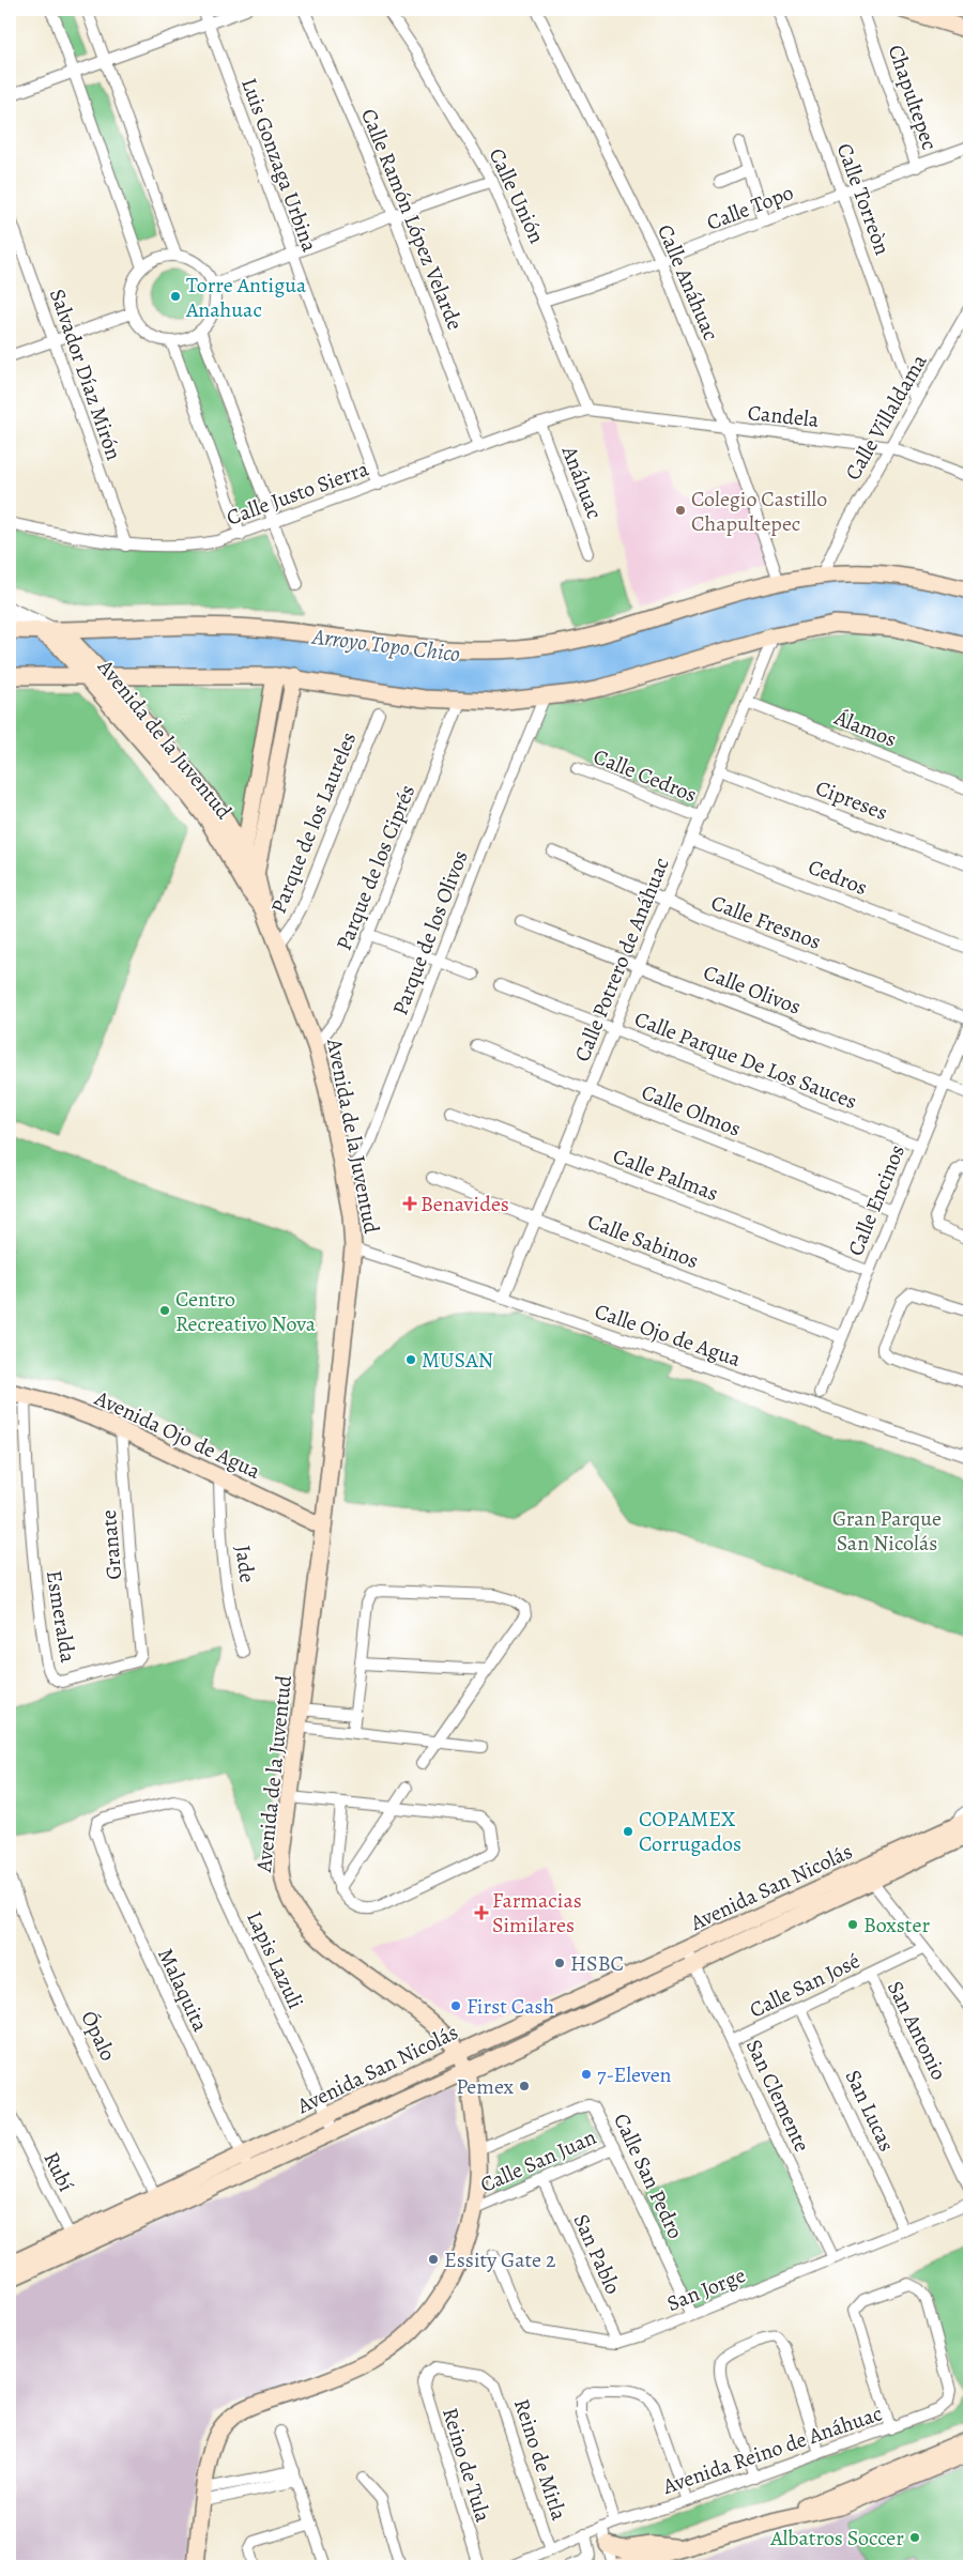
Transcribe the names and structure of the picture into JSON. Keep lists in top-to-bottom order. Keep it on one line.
{"streets":{"street":["Chapultepec","Luis Gonzaga Urbina","Calle Unión","Calle Torreòn","Calle Topo","Calle Ramón López Velarde","Calle Anáhuac","Salvador Díaz Mirón","Candela","Calle Villaldama","Anáhuac","Calle Justo Sierra","Álamos","Avenida de la Juventud","Calle Cedros","Cipreses","Parque de los Laureles","Parque de los Ciprés","Cedros","Calle Fresnos","Parque de los Olivos","Calle Potrero de Anáhuac","Calle Olivos","Calle Parque De Los Sauces","Calle Olmos","Calle Palmas","Calle Encinos","Calle Sabinos","Calle Ojo de Agua","Avenida Ojo de Agua","Granate","Jade","Esmeralda","Avenida San Nicolás","Lapis Lazuli","Calle San José","Malaquita","San Antonio","Ópalo","San Clemente","San Lucas","Calle San Juan","Rubí","Calle San Pedro","San Pablo","San Jorge","Avenida Reino de Anáhuac","Reino de Mitla","Reino de Tula"]},"crossings":[["Chapultepec","Calle Topo"],["Luis Gonzaga Urbina","Calle Justo Sierra"],["Calle Unión","Calle Topo"],["Calle Unión","Candela"],["Calle Unión","Calle Justo Sierra"],["Calle Torreòn","Calle Topo"],["Calle Torreòn","Calle Villaldama"],["Calle Topo","Calle Anáhuac"],["Calle Ramón López Velarde","Calle Justo Sierra"],["Calle Anáhuac","Candela"],["Salvador Díaz Mirón","Calle Justo Sierra"],["Candela","Calle Villaldama"],["Candela","Calle Justo Sierra"],["Anáhuac","Calle Justo Sierra"],["Álamos","Calle Potrero de Anáhuac"],["Avenida de la Juventud","Parque de los Laureles"],["Avenida de la Juventud","Parque de los Ciprés"],["Avenida de la Juventud","Parque de los Olivos"],["Avenida de la Juventud","Calle Ojo de Agua"],["Avenida de la Juventud","Avenida Ojo de Agua"],["Avenida de la Juventud","Avenida San Nicolás"],["Avenida de la Juventud","Calle San Juan"],["Avenida de la Juventud","Calle San Pedro"],["Calle Cedros","Calle Potrero de Anáhuac"],["Cipreses","Calle Potrero de Anáhuac"],["Cedros","Calle Potrero de Anáhuac"],["Calle Fresnos","Calle Potrero de Anáhuac"],["Calle Potrero de Anáhuac","Calle Olivos"],["Calle Potrero de Anáhuac","Calle Parque De Los Sauces"],["Calle Potrero de Anáhuac","Calle Olmos"],["Calle Potrero de Anáhuac","Calle Palmas"],["Calle Potrero de Anáhuac","Calle Sabinos"],["Calle Potrero de Anáhuac","Calle Ojo de Agua"],["Calle Olivos","Calle Encinos"],["Calle Parque De Los Sauces","Calle Encinos"],["Calle Olmos","Calle Encinos"],["Calle Palmas","Calle Encinos"],["Calle Encinos","Calle Sabinos"],["Avenida Ojo de Agua","Granate"],["Avenida Ojo de Agua","Jade"],["Avenida Ojo de Agua","Esmeralda"],["Granate","Esmeralda"],["Avenida San Nicolás","Lapis Lazuli"],["Avenida San Nicolás","Malaquita"],["Avenida San Nicolás","Ópalo"],["Avenida San Nicolás","San Clemente"],["Avenida San Nicolás","Rubí"],["Lapis Lazuli","Malaquita"],["Calle San José","San Antonio"],["Calle San José","San Clemente"],["Calle San José","San Lucas"],["San Clemente","San Jorge"],["San Lucas","San Jorge"],["Calle San Juan","Calle San Pedro"],["Calle San Juan","San Pablo"],["Calle San Pedro","San Jorge"],["San Pablo","San Jorge"],["Avenida Reino de Anáhuac","Reino de Mitla"],["Reino de Mitla","Reino de Tula"]],"water":["Arroyo Topo Chico"],"parks":["Gran Parque San Nicolás"],"places":{"other":["Torre Antigua Anahuac","Colegio Castillo Chapultepec","Centro Recreativo Nova","MUSAN","COPAMEX Corrugados","Boxster","HSBC","First Cash","7-Eleven","Pemex","Essity Gate 2","Albatros Soccer"],"health":["Benavides","Farmacias Similares"]}}
